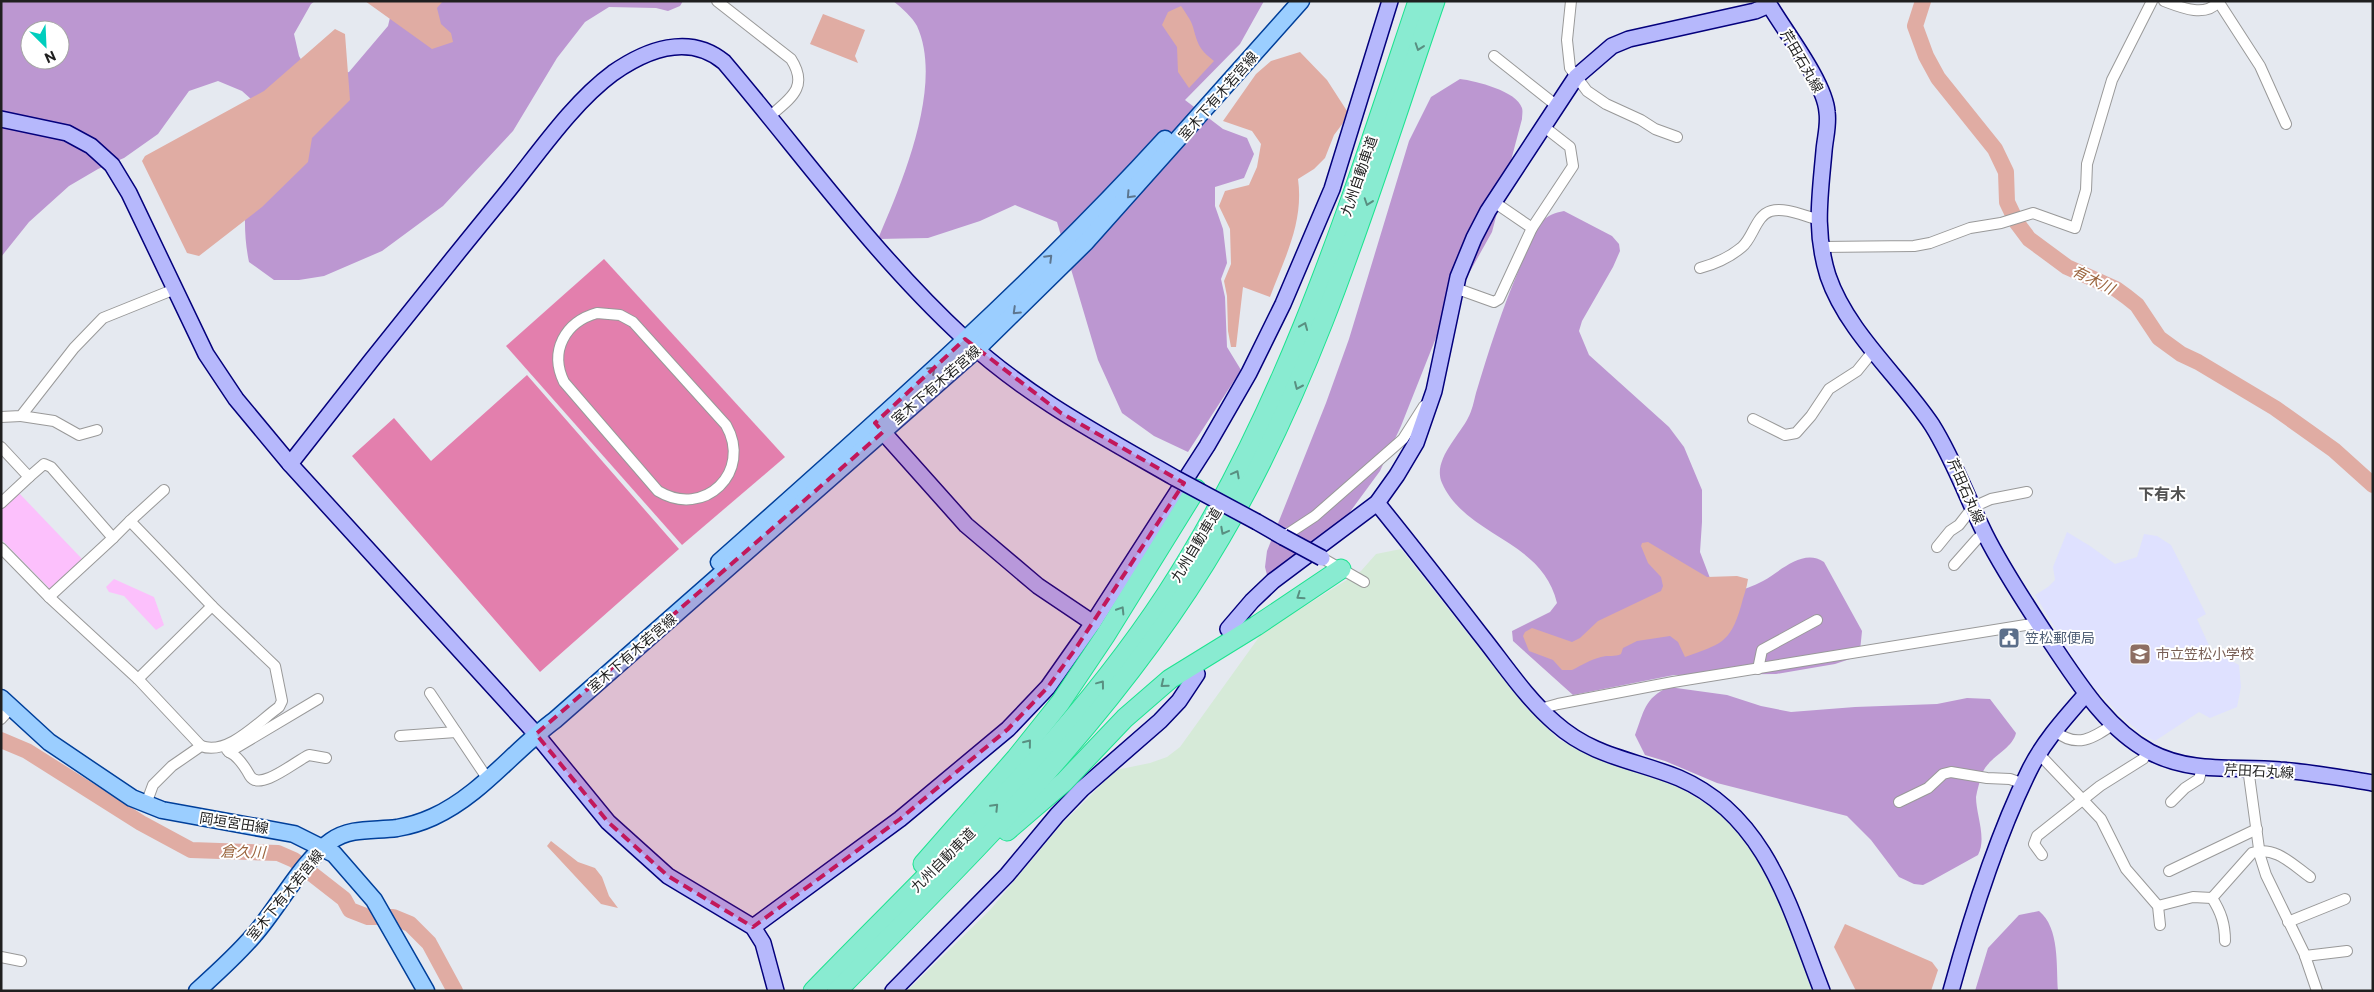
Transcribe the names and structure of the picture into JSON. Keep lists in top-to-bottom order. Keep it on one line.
{"streets":{"highway":["九州自動車道"],"main road":["室木下有木若宮線","岡垣宮田線"],"street":["芹田石丸線"]},"crossings":[["室木下有木若宮線","岡垣宮田線"]],"districts":["下有木"],"water":["有木川","倉久川"],"places":{"public building":["笠松郵便局"],"school or university":["市立笠松小学校"]},"north":"bottom right"}
